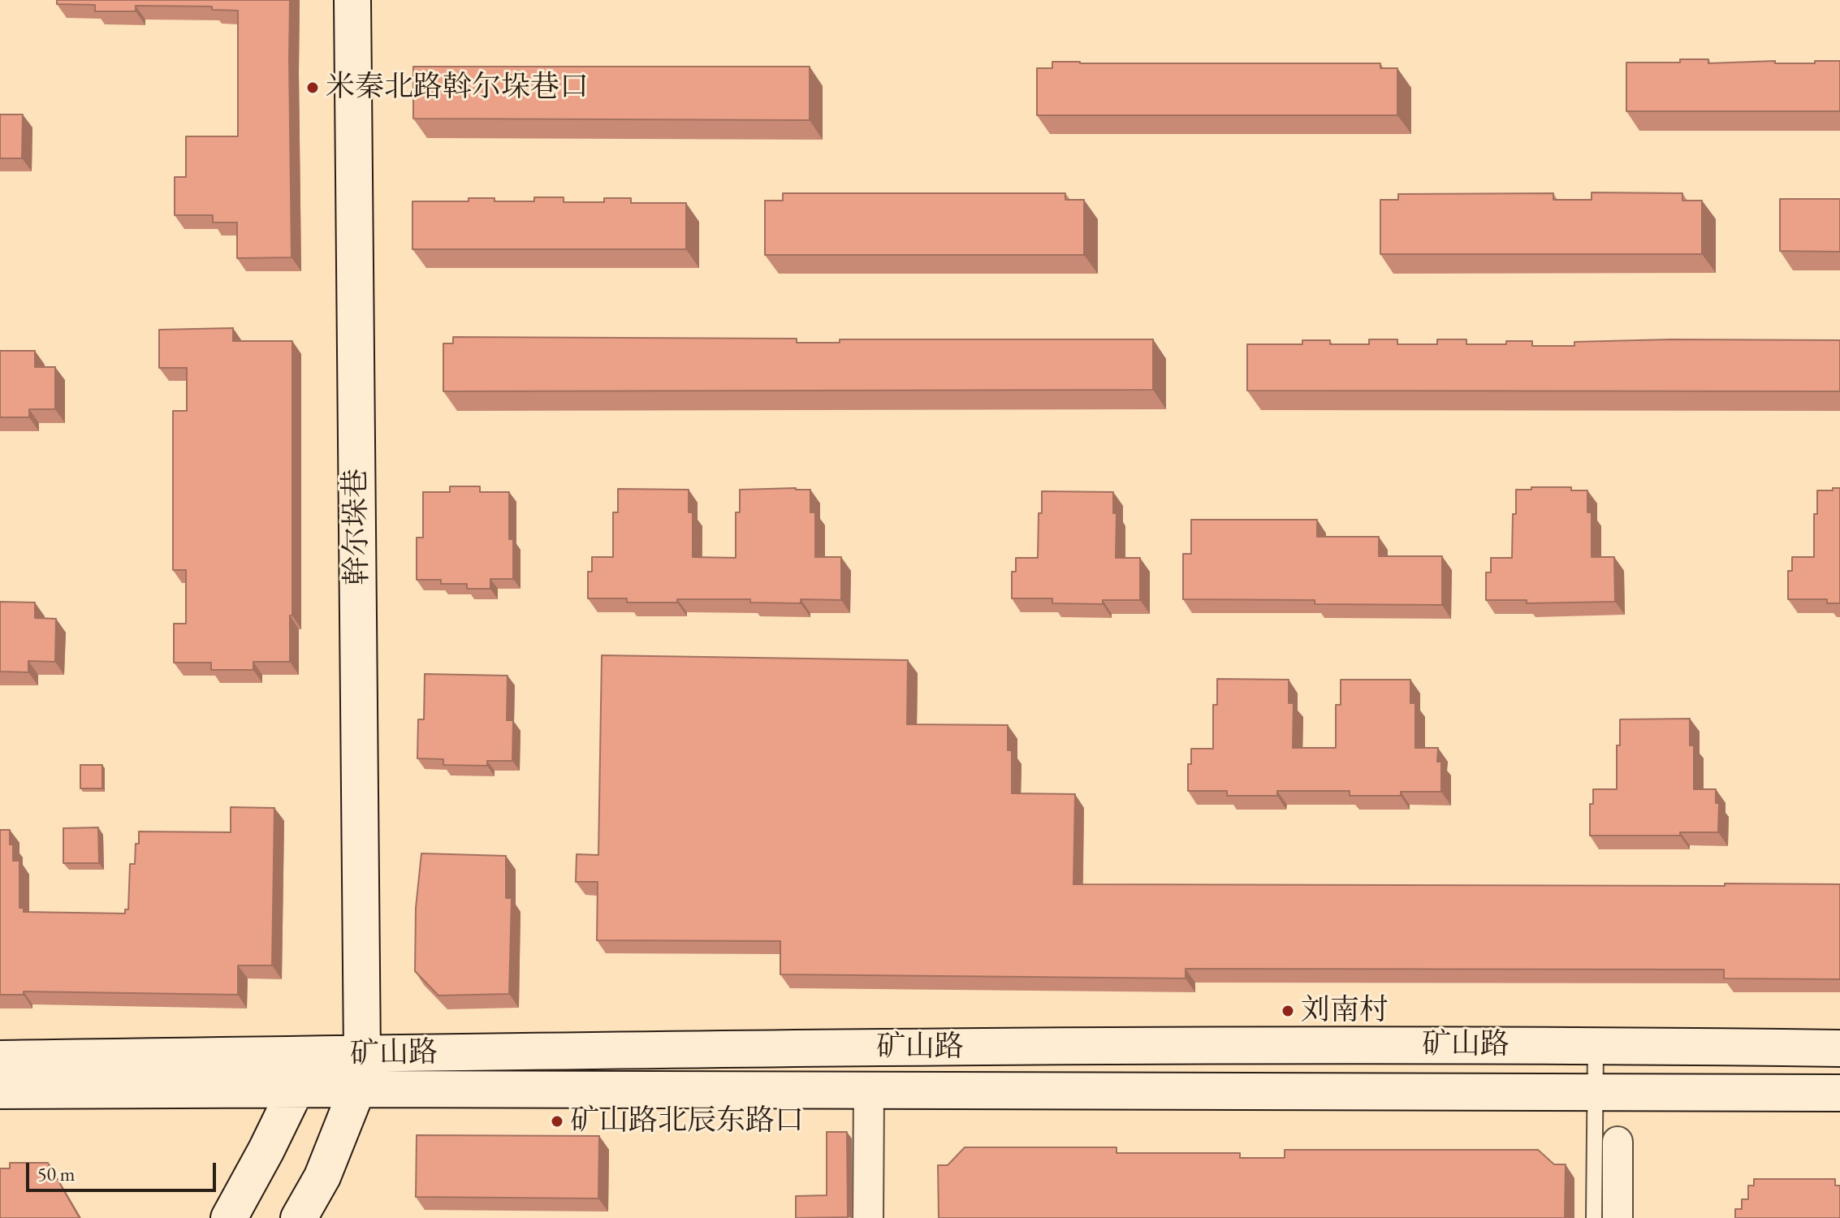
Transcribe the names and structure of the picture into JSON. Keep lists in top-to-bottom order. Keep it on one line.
{"streets":{"main road":["幹尔垛巷","矿山路"]},"crossings":[["幹尔垛巷","矿山路"]],"places":["米秦北路斡尔垛巷口","刘南村","矿山路北辰东路口"],"scale_bar":"50 m"}
